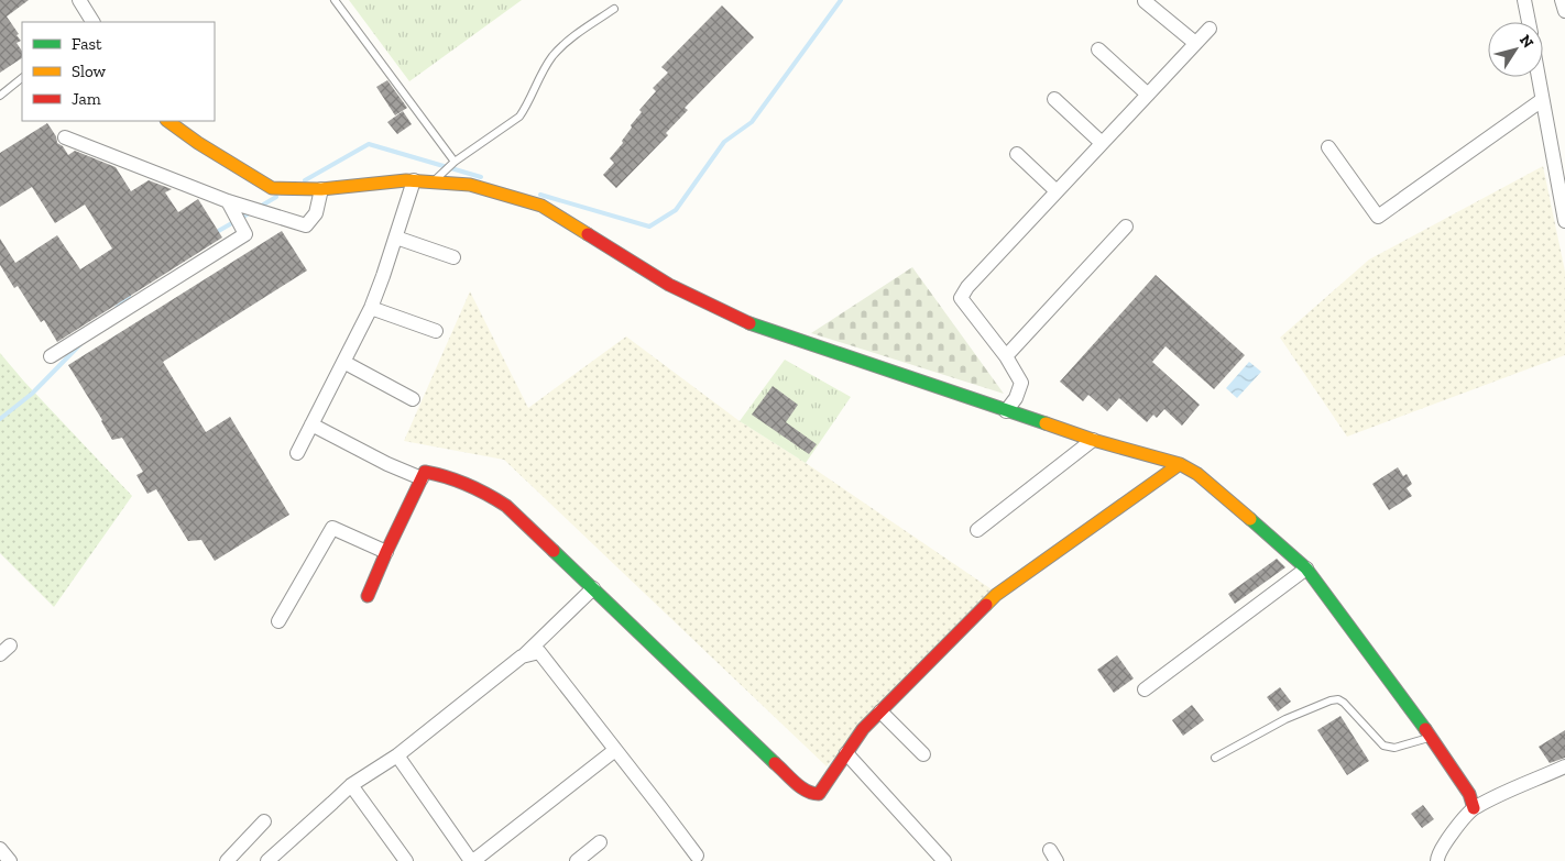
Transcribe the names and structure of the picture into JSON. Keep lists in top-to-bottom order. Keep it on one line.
{"legend":["Fast","Slow","Jam"],"north":"top right"}
